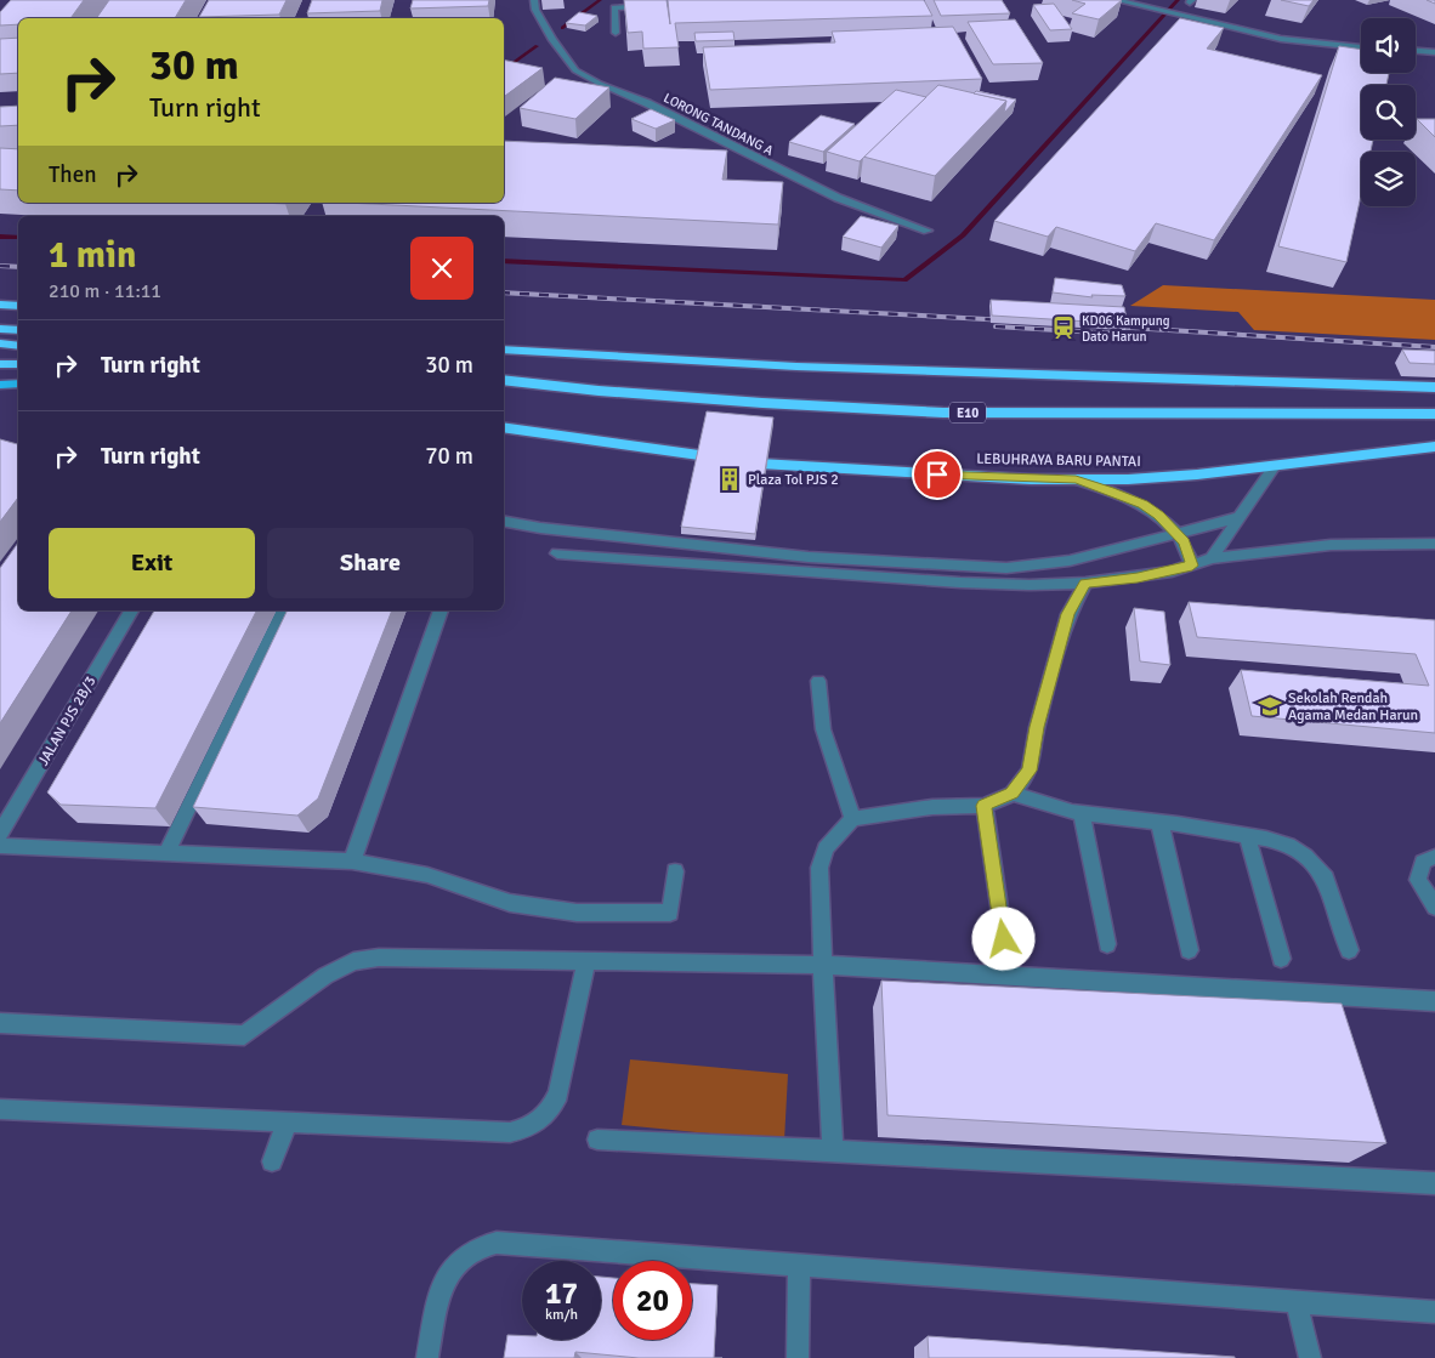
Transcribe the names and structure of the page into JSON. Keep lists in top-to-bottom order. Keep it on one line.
{"streets":{"highway":["E10","LEBUHRAYA BARU PANTAI"],"street":["LORONG TANDANG A","JALAN PJS 2B/3"]},"places":{"station":["KD06 Kampung Dato Harun"],"building":["Plaza Tol PJS 2"],"school or university":["Sekolah Rendah Agama Medan Harun"]},"page":{"turn":["30 m","Turn right"],"then":"Then","heading":["1 min","210 m · 11:11"],"list":[{"name":"Turn right","value":"30 m"},{"name":"Turn right","value":"70 m"}],"buttons":["Exit","Share"],"speed":"17 km/h","limit":"20"}}
